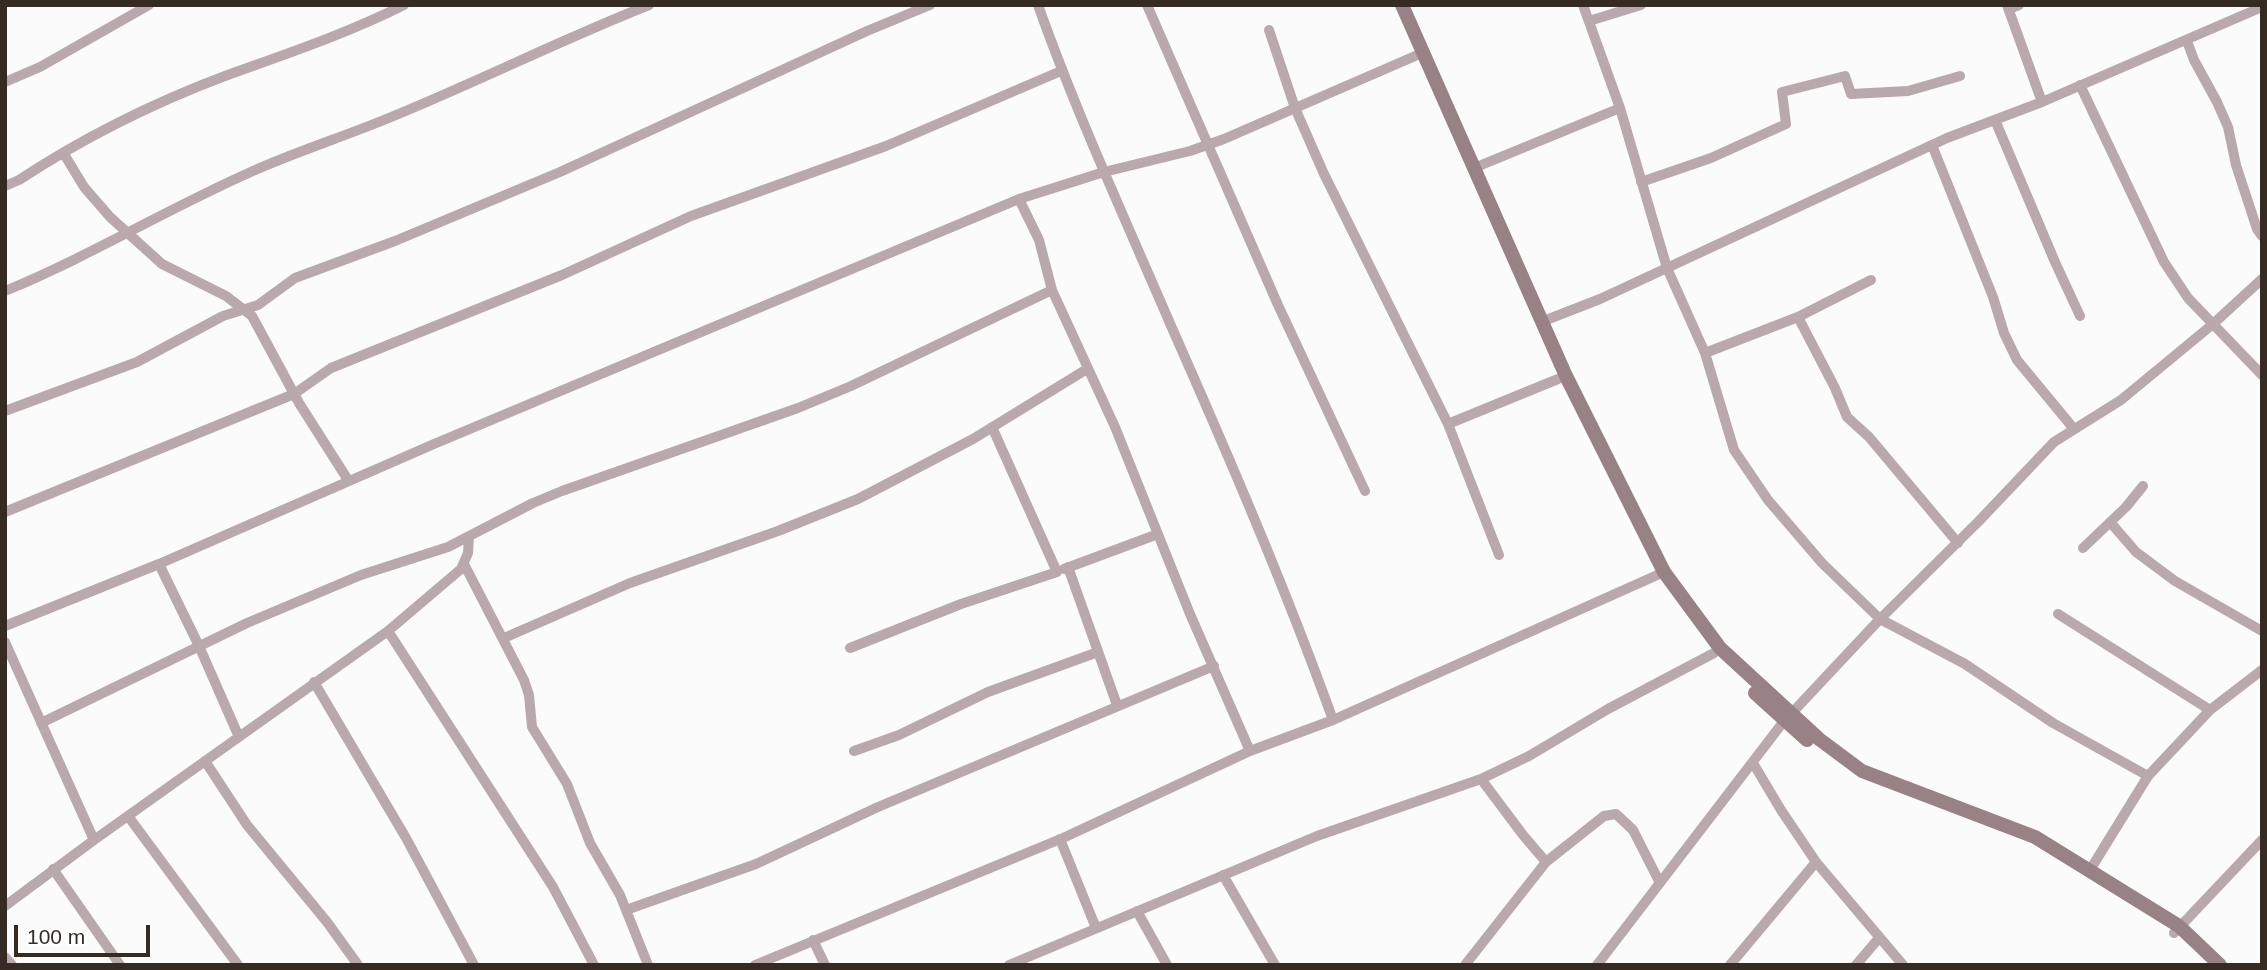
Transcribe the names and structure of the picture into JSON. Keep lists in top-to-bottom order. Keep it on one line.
{"scale_bar":"100 m"}
